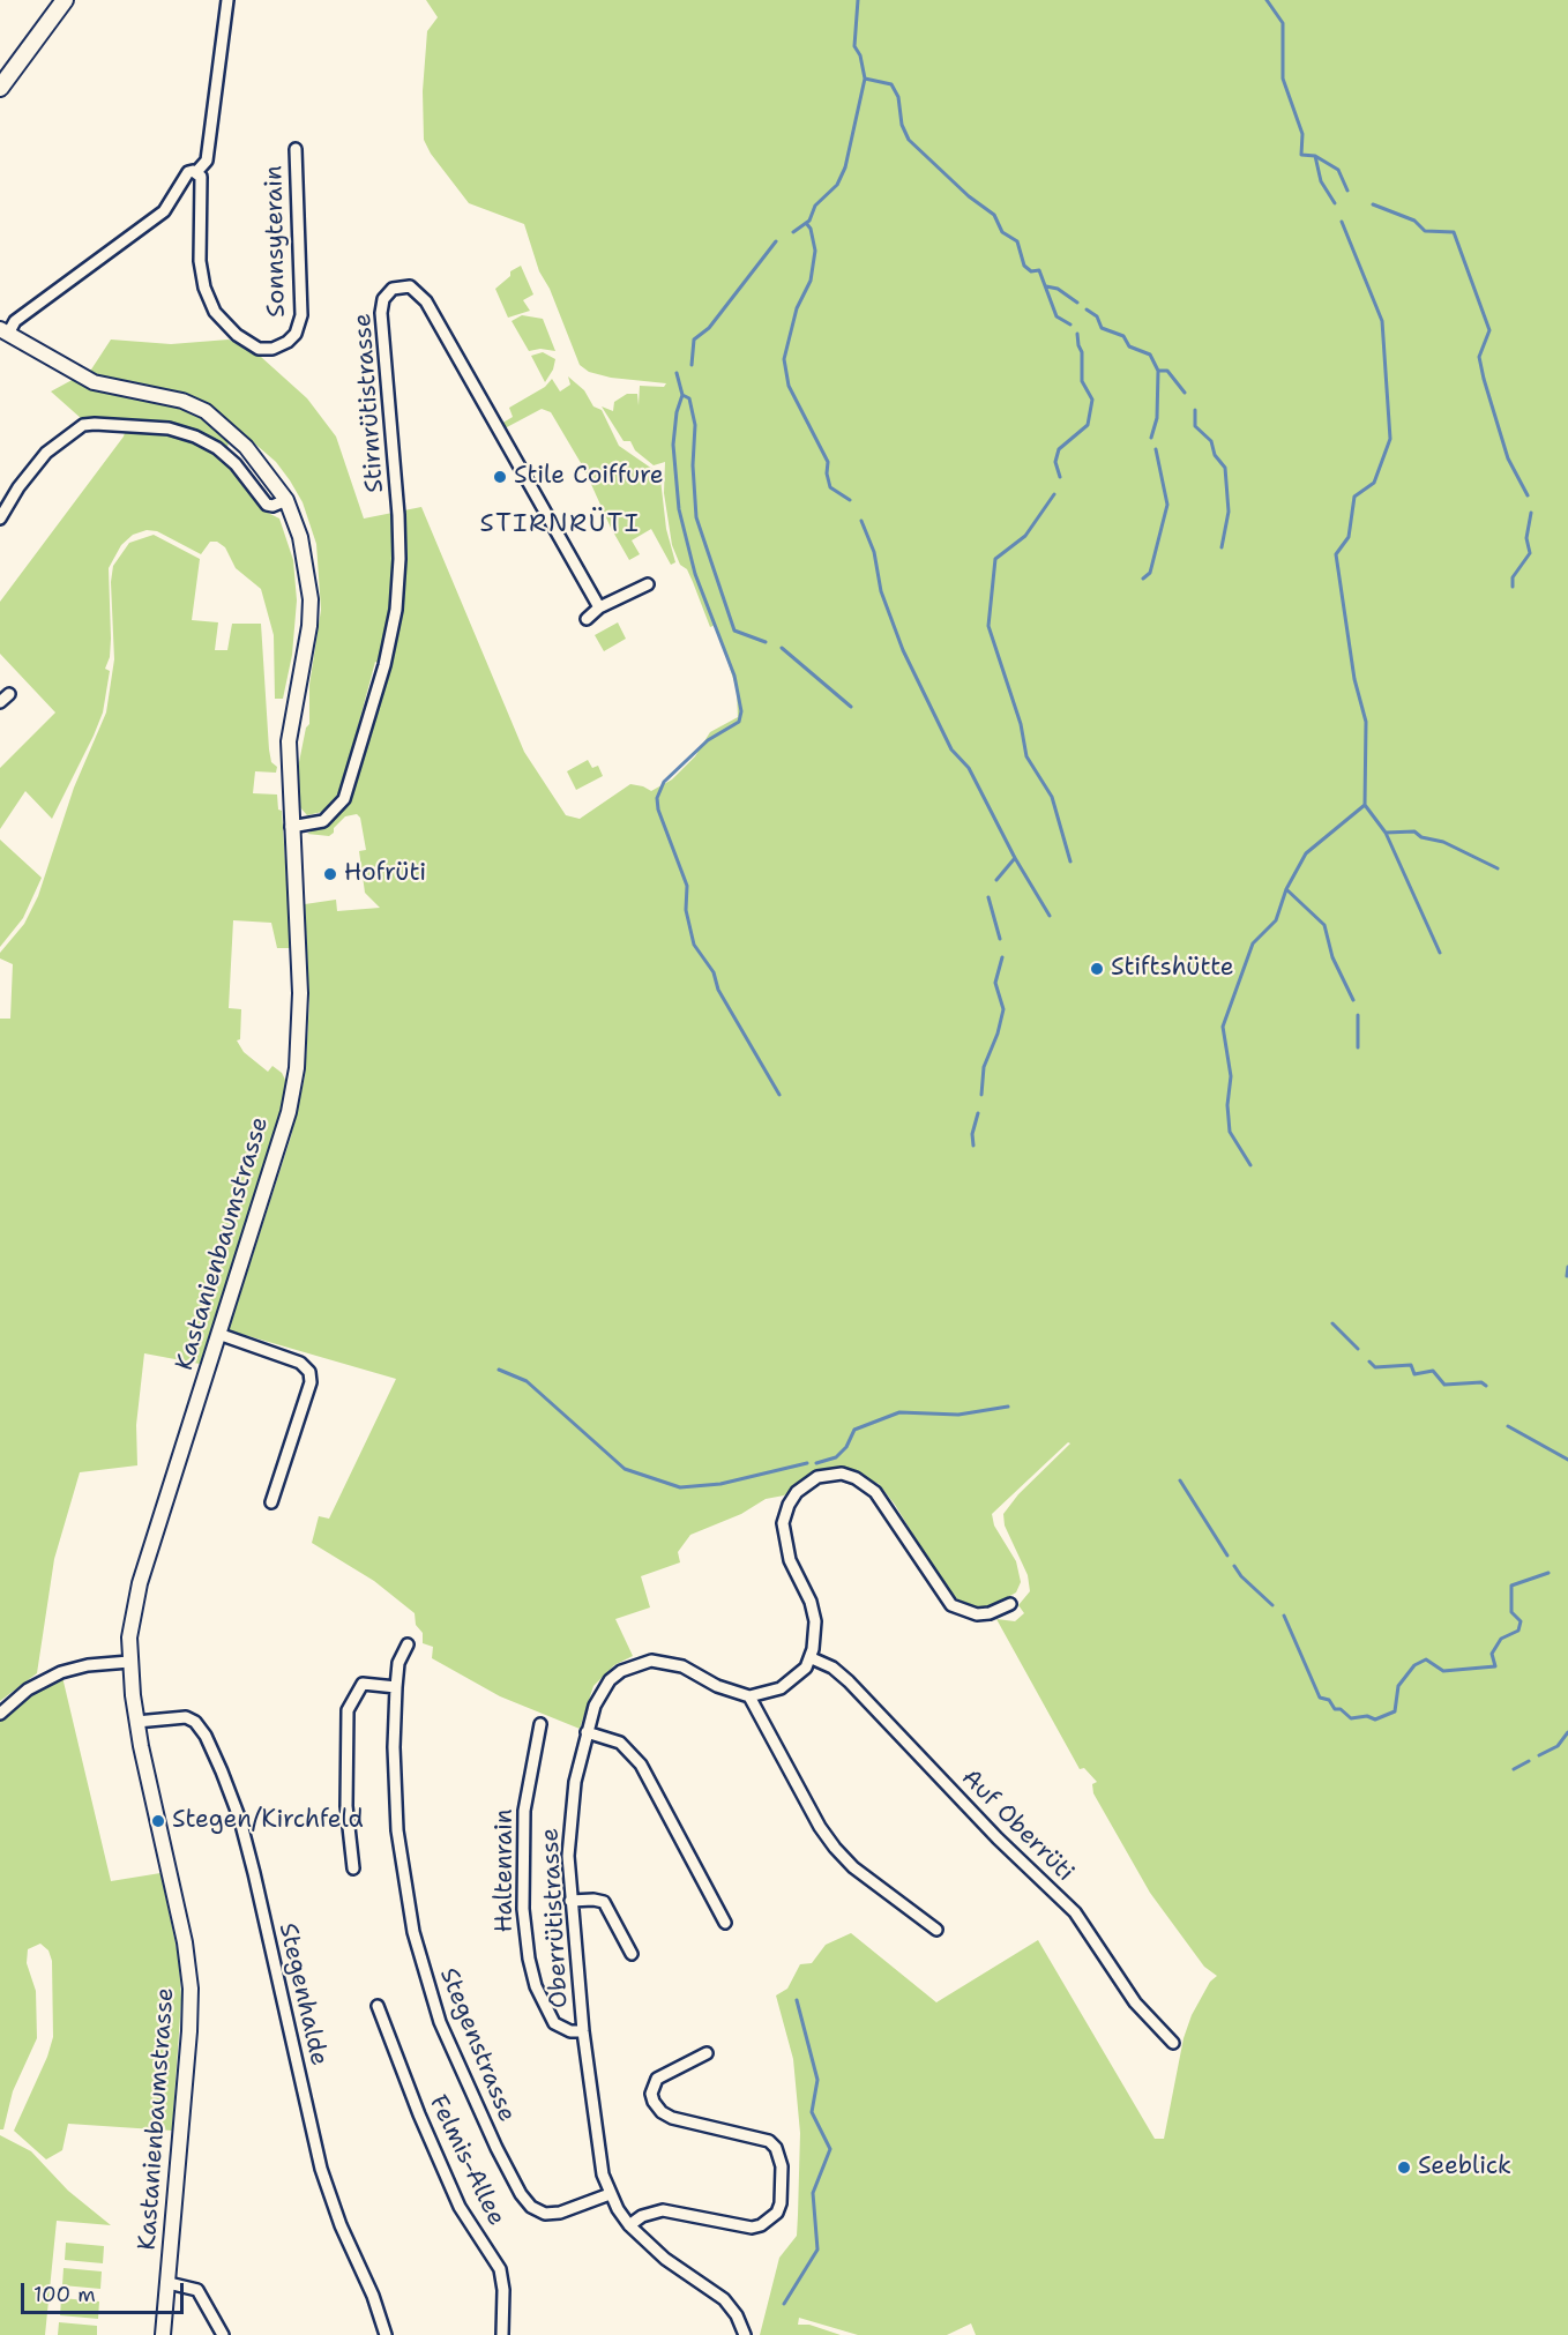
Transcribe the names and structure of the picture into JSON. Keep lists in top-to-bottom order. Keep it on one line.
{"streets":{"street":["Sonnsyterain","Stirnrütistrasse","Kastanienbaumstrasse","Auf Oberrüti","Haltenrain","Oberrütistrasse","Stegenhalde","Stegenstrasse","Felmis-Allee"]},"crossings":[["Stirnrütistrasse","Kastanienbaumstrasse"],["Kastanienbaumstrasse","Stegenhalde"],["Haltenrain","Oberrütistrasse"],["Oberrütistrasse","Stegenstrasse"]],"districts":["STIRNRÜTI"],"places":["Stile Coiffure","Hofrüti","Stiftshütte","Stegen/Kirchfeld","Seeblick"],"scale_bar":"100 m"}
